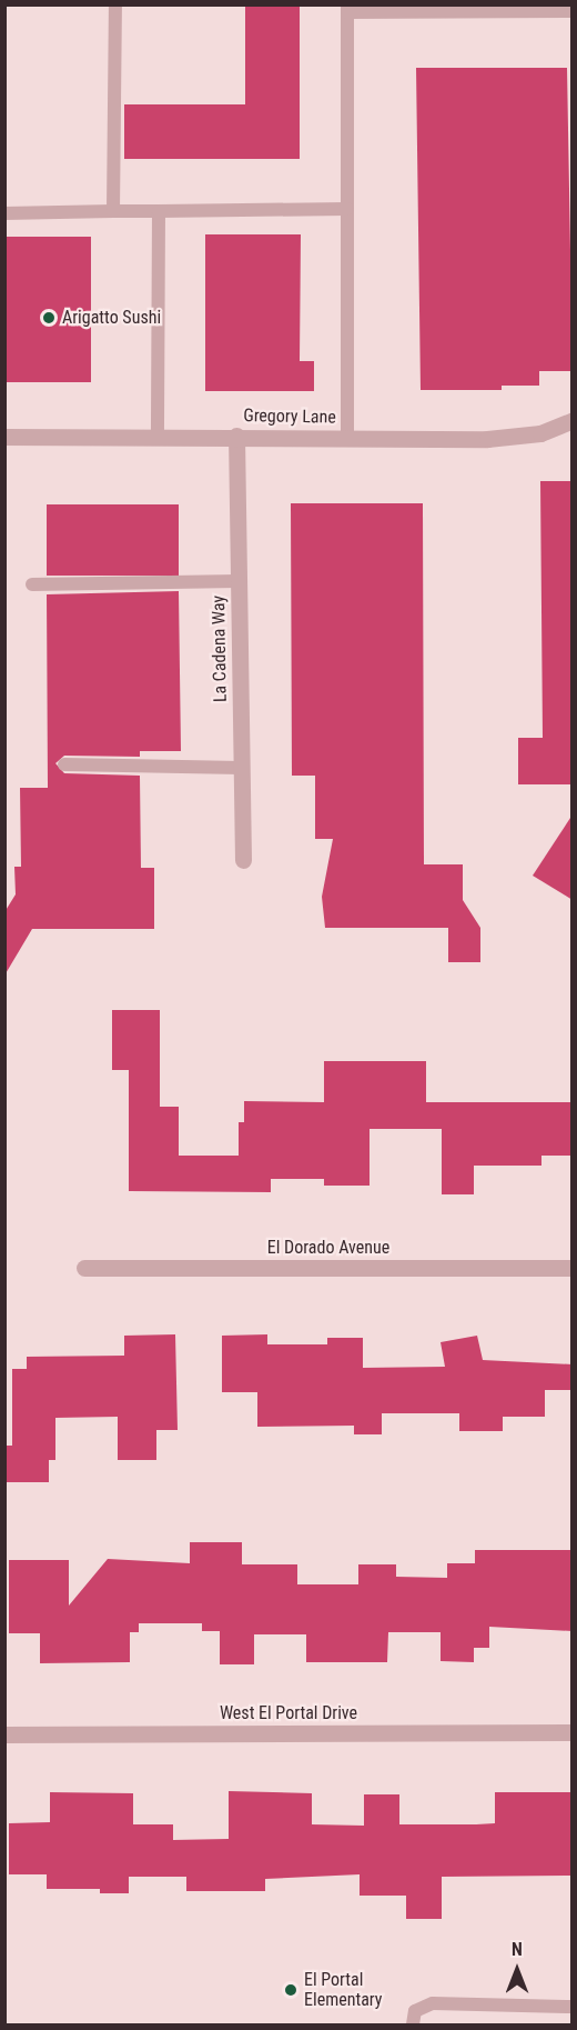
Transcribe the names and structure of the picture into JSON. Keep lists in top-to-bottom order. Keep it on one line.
{"streets":{"street":["Gregory Lane","La Cadena Way","El Dorado Avenue","West El Portal Drive"]},"crossings":[["Gregory Lane","La Cadena Way"]],"places":["Arigatto Sushi","El Portal Elementary"],"north":"top"}
